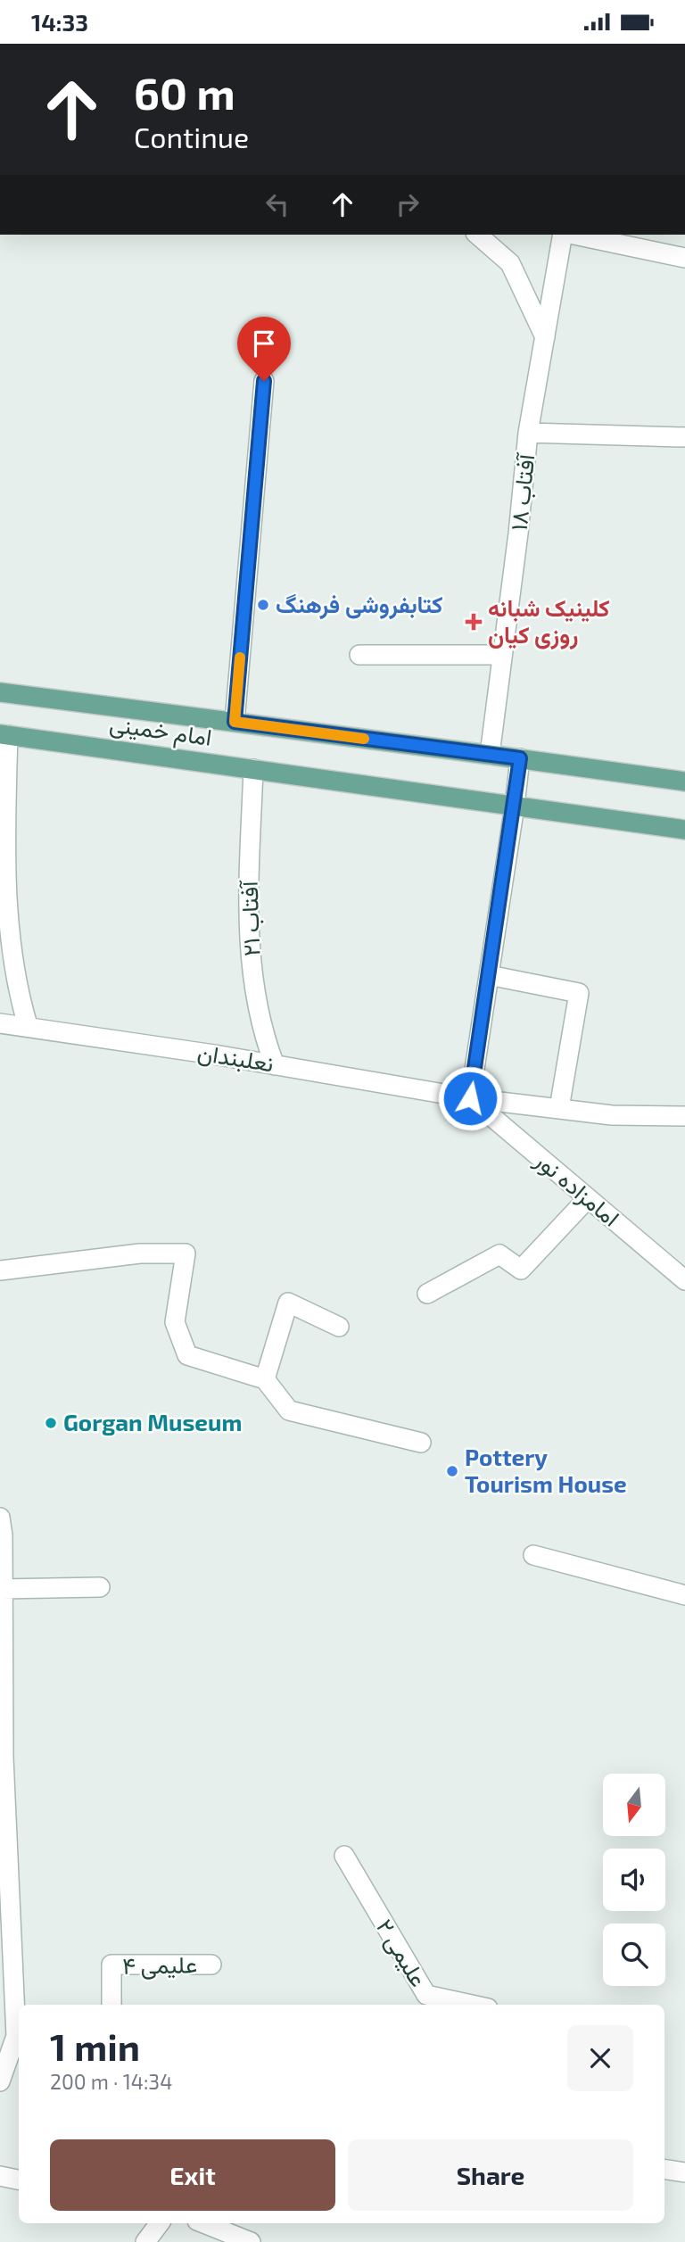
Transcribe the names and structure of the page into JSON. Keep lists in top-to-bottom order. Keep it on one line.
{"streets":{"main road":["امام خمینی"],"street":["آفتاب ۱۸","آفتاب ۲۱","نعلبندان","امامزاده نور","۲ علیمی","۴ علیمی"]},"crossings":[["آفتاب ۱۸","امام خمینی"],["امام خمینی","آفتاب ۲۱"],["آفتاب ۲۱","نعلبندان"],["نعلبندان","امامزاده نور"]],"places":{"other":["کتابفروشی فرهنگ","Gorgan Museum","Pottery Tourism House"],"health":["کلینیک شبانه روزی کیان"]},"north":"bottom","page":{"status":"14:33","turn":["60 m","Continue"],"heading":["1 min","200 m · 14:34"],"buttons":["Exit","Share"]}}
